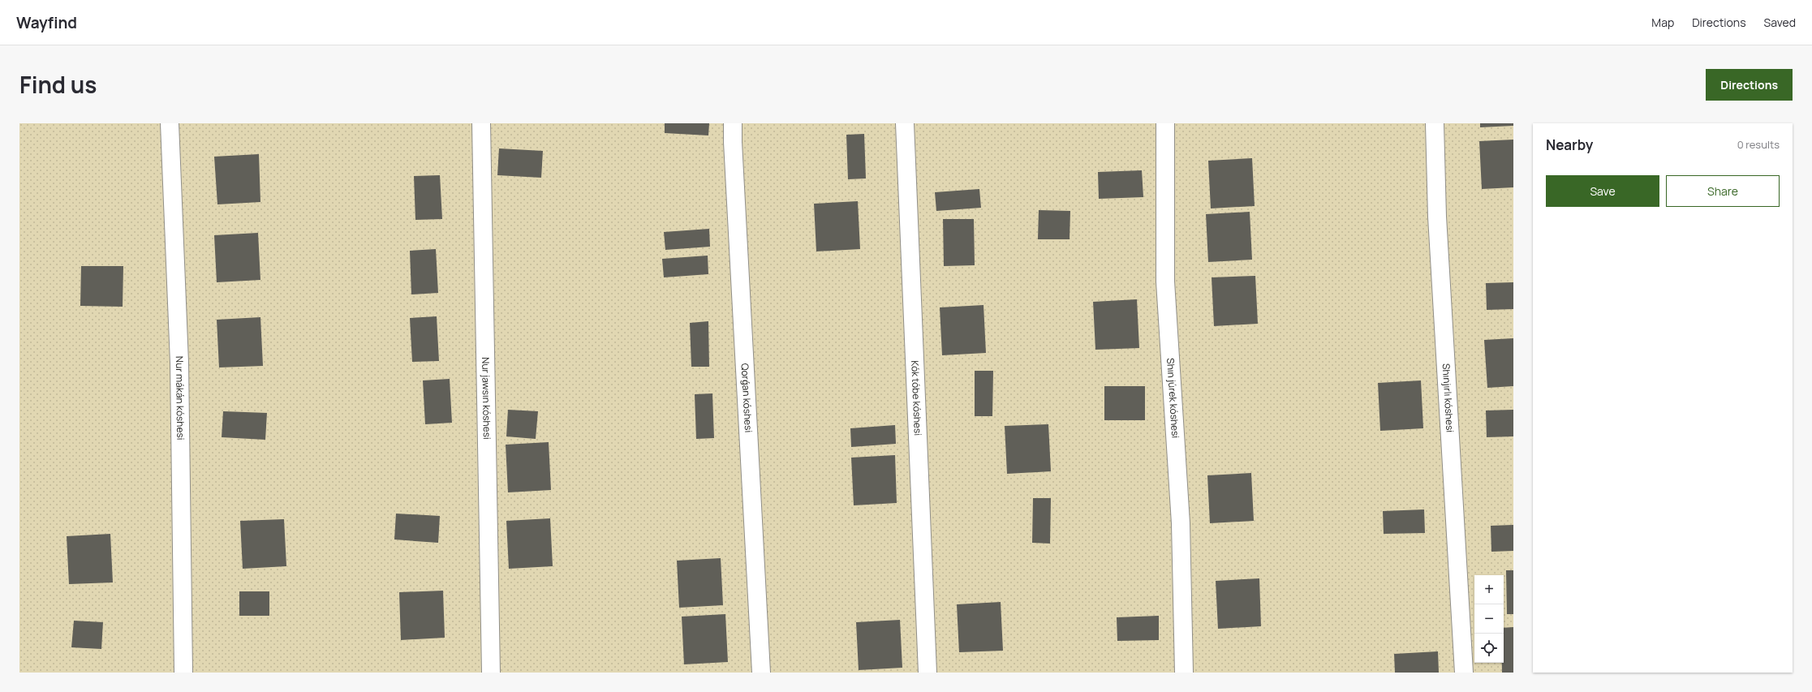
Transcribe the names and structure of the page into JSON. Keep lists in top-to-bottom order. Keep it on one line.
{"streets":{"street":["Nur mákán kóshesi","Kók tóbe kóshesi","Nur jawsın kóshesi","Qorǵan kóshesi","Shın júrek kóshesi","Shınjırlı kóshesi"]},"page":{"header":"Wayfind","nav":["Map","Directions","Saved"],"title":"Find us","buttons":["Directions",["Save","Share"]],"heading":["Nearby","0 results"],"map_buttons":["+","−"]}}
